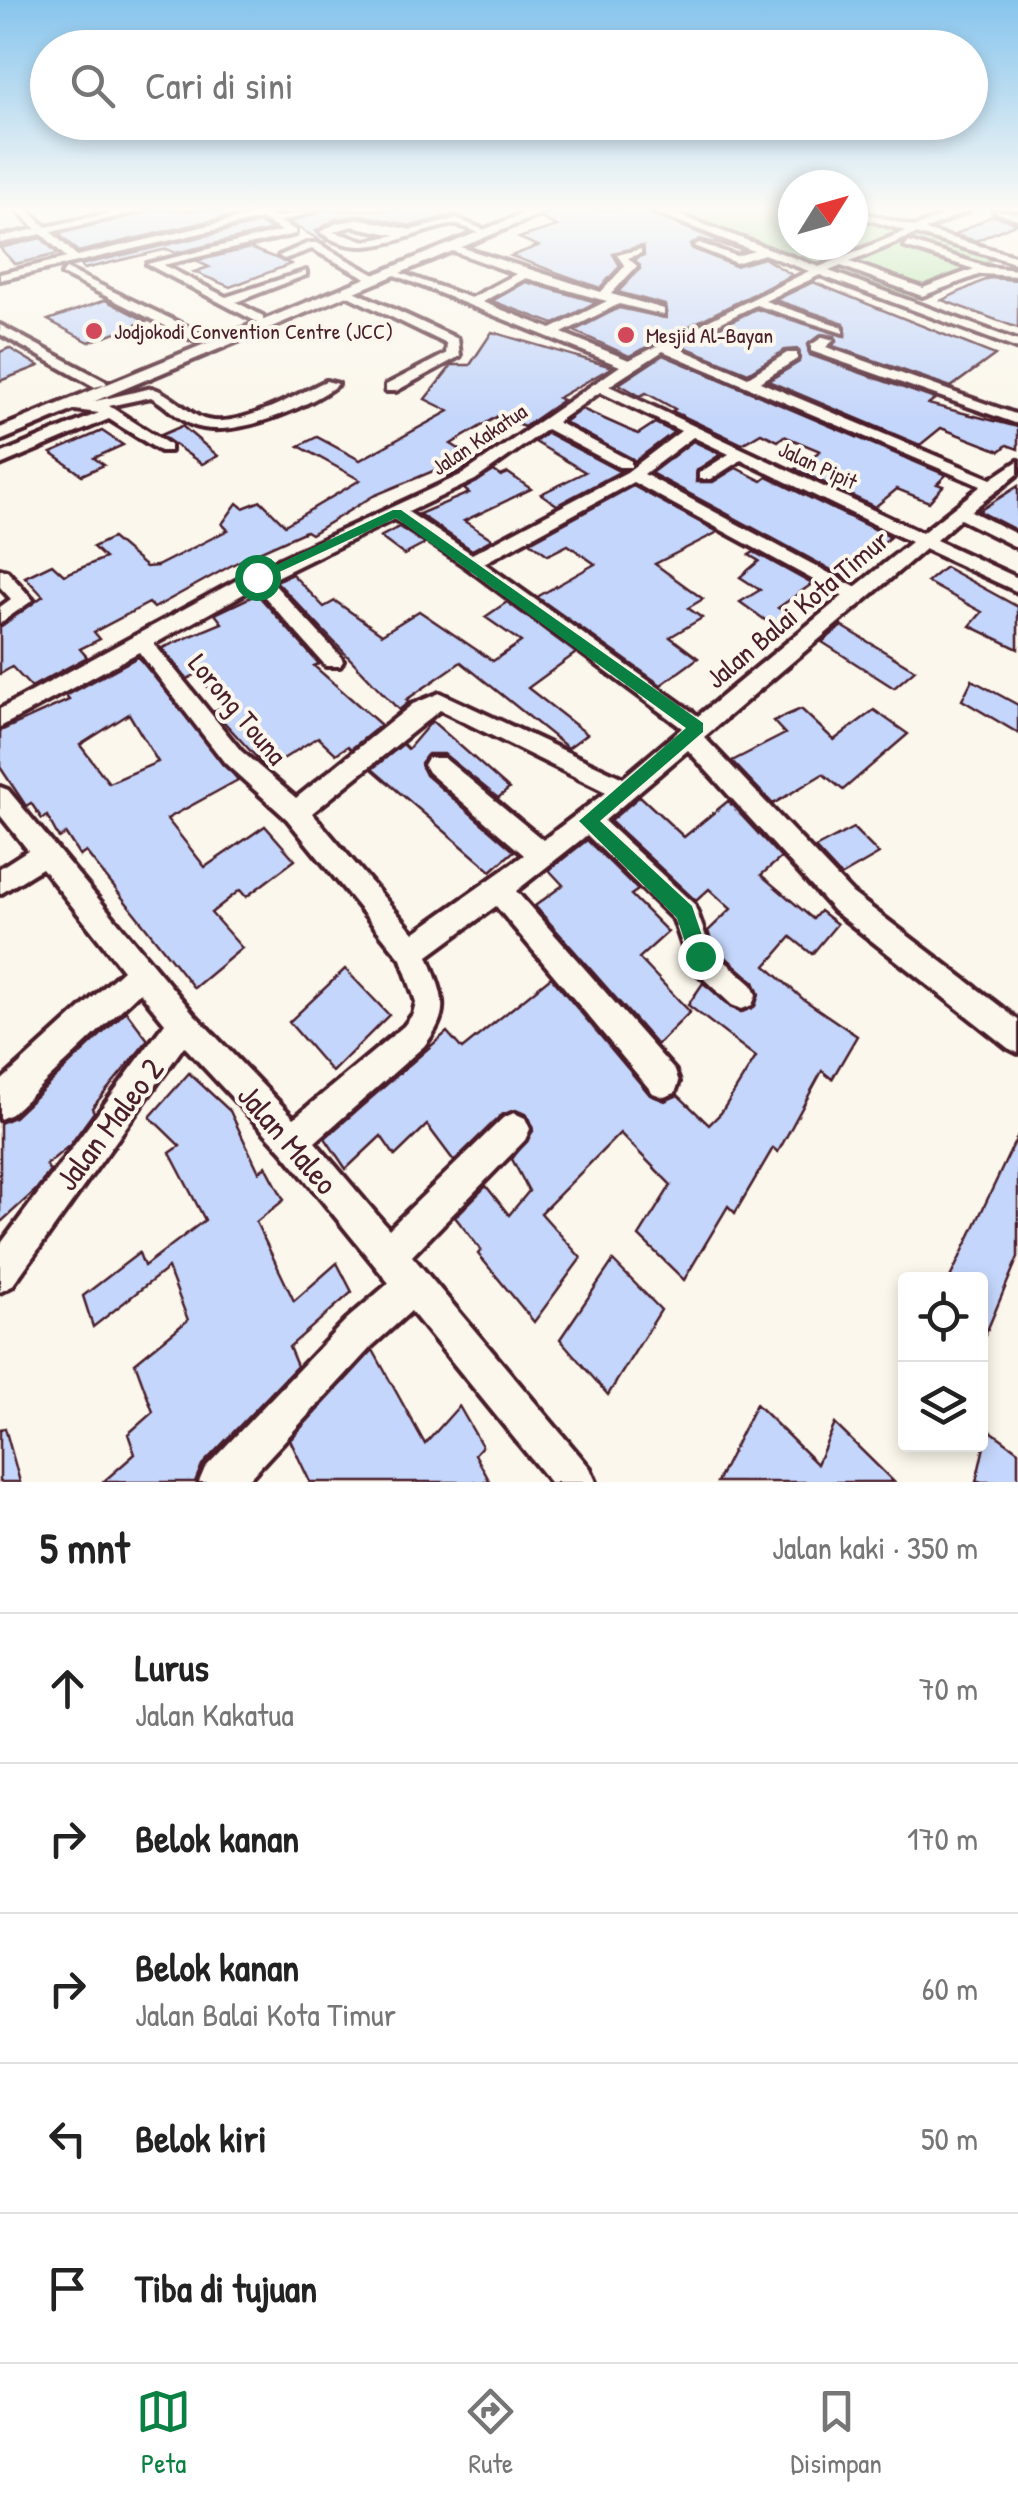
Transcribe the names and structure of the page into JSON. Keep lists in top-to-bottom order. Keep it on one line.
{"streets":{"street":["Jalan Kakatua","Jalan Pipit","Jalan Balai Kota Timur","Lorong Touna","Jalan Maleo 2","Jalan Maleo"]},"crossings":[["Jalan Kakatua","Jalan Pipit"],["Jalan Kakatua","Lorong Touna"],["Jalan Pipit","Jalan Balai Kota Timur"],["Jalan Balai Kota Timur","Lorong Touna"],["Jalan Maleo 2","Jalan Maleo"]],"places":["Jodjokodi Convention Centre (JCC)","Mesjid Al-Bayan"],"north":"top right","page":{"search":"Cari di sini","heading":["5 mnt","Jalan kaki · 350 m"],"list":[["Lurus","Jalan Kakatua","70 m"],["Belok kanan","170 m"],["Belok kanan","Jalan Balai Kota Timur","60 m"],["Belok kiri","50 m"],"Tiba di tujuan"],"nav":["Peta","Rute","Disimpan"]}}
